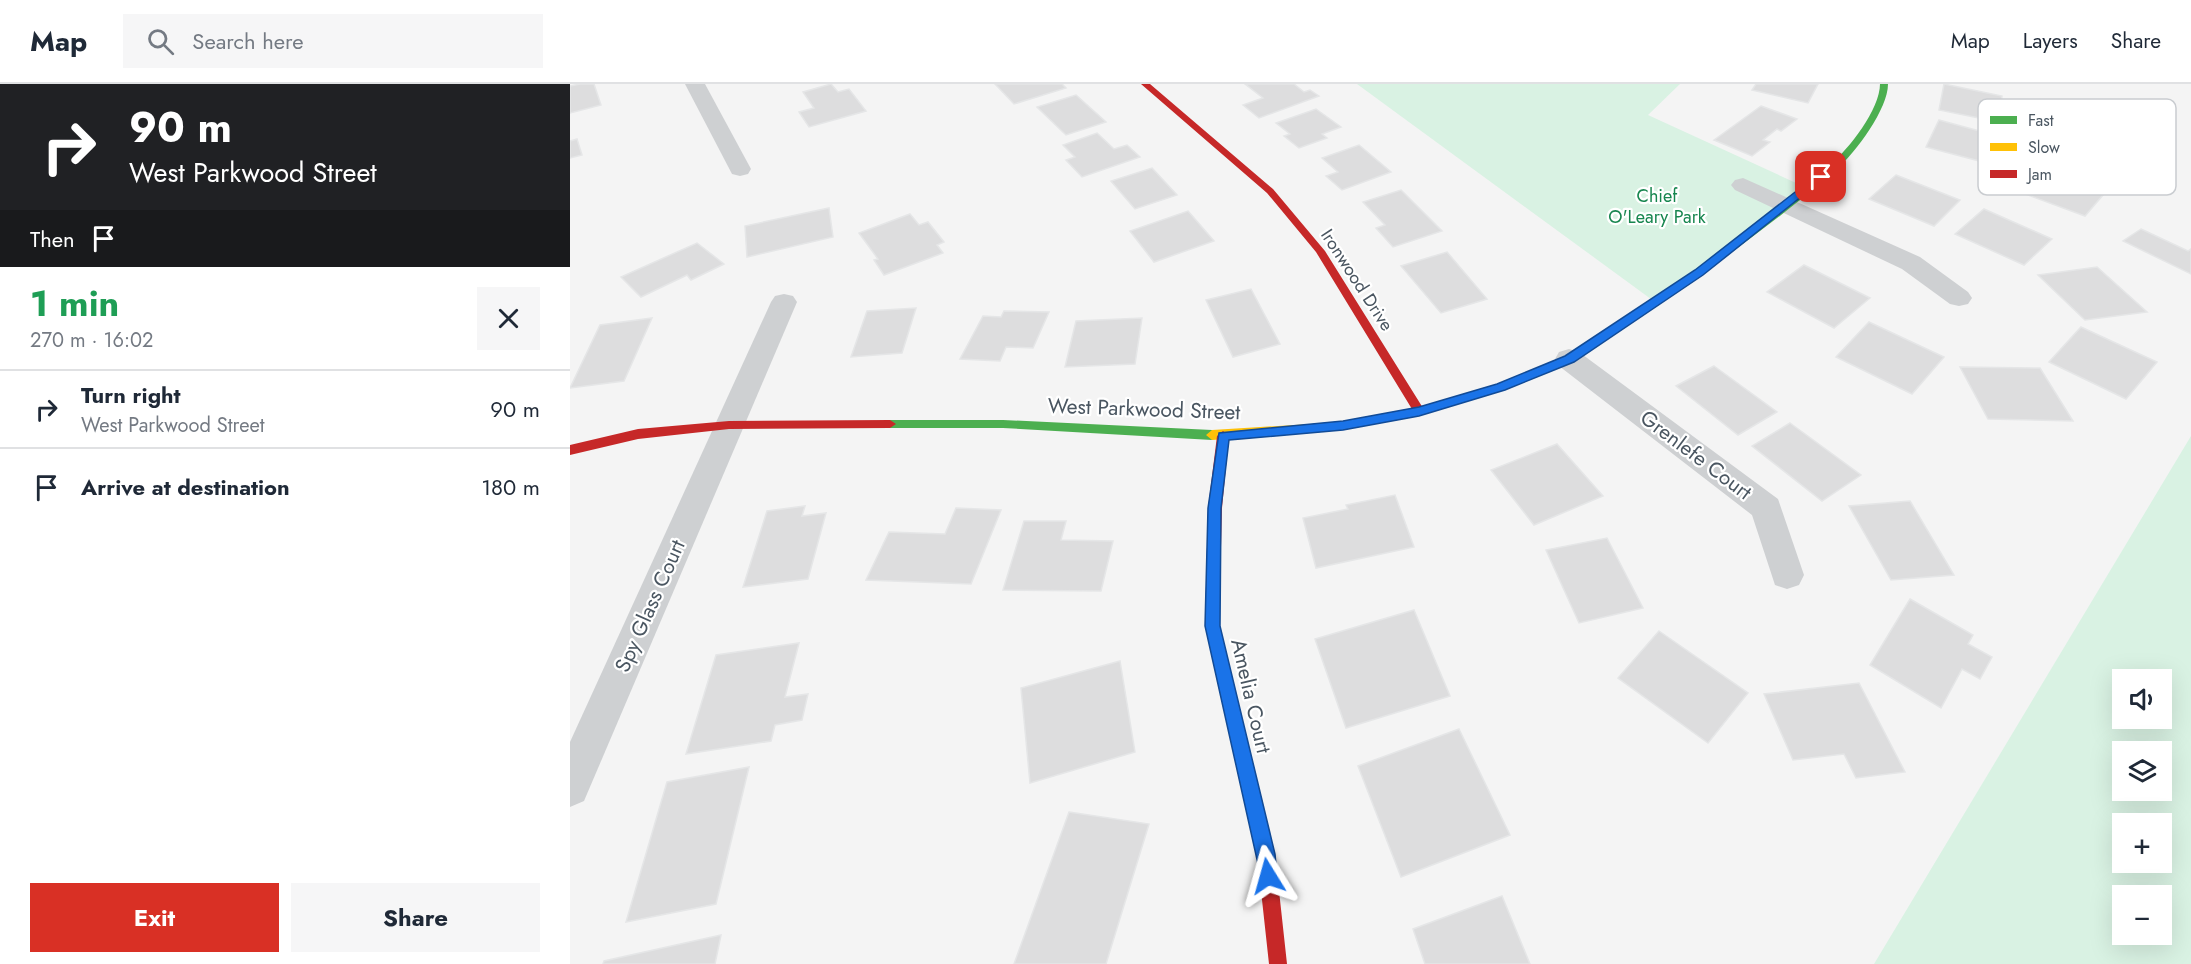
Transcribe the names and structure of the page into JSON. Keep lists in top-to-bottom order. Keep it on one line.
{"streets":{"street":["Ironwood Drive","West Parkwood Street","Grenlefe Court","Spy Glass Court","Amelia Court"]},"crossings":[["Ironwood Drive","West Parkwood Street"],["West Parkwood Street","Grenlefe Court"],["West Parkwood Street","Spy Glass Court"],["West Parkwood Street","Amelia Court"]],"parks":["Chief O'Leary Park"],"legend":["Fast","Slow","Jam"],"page":{"header":"Map","search":"Search here","nav":["Map","Layers","Share"],"turn":["90 m","West Parkwood Street"],"then":"Then","heading":["1 min","270 m · 16:02"],"list":[{"name":"Turn right","note":"West Parkwood Street","value":"90 m"},{"name":"Arrive at destination","value":"180 m"}],"map_buttons":["+","−"],"buttons":["Exit","Share"]}}
